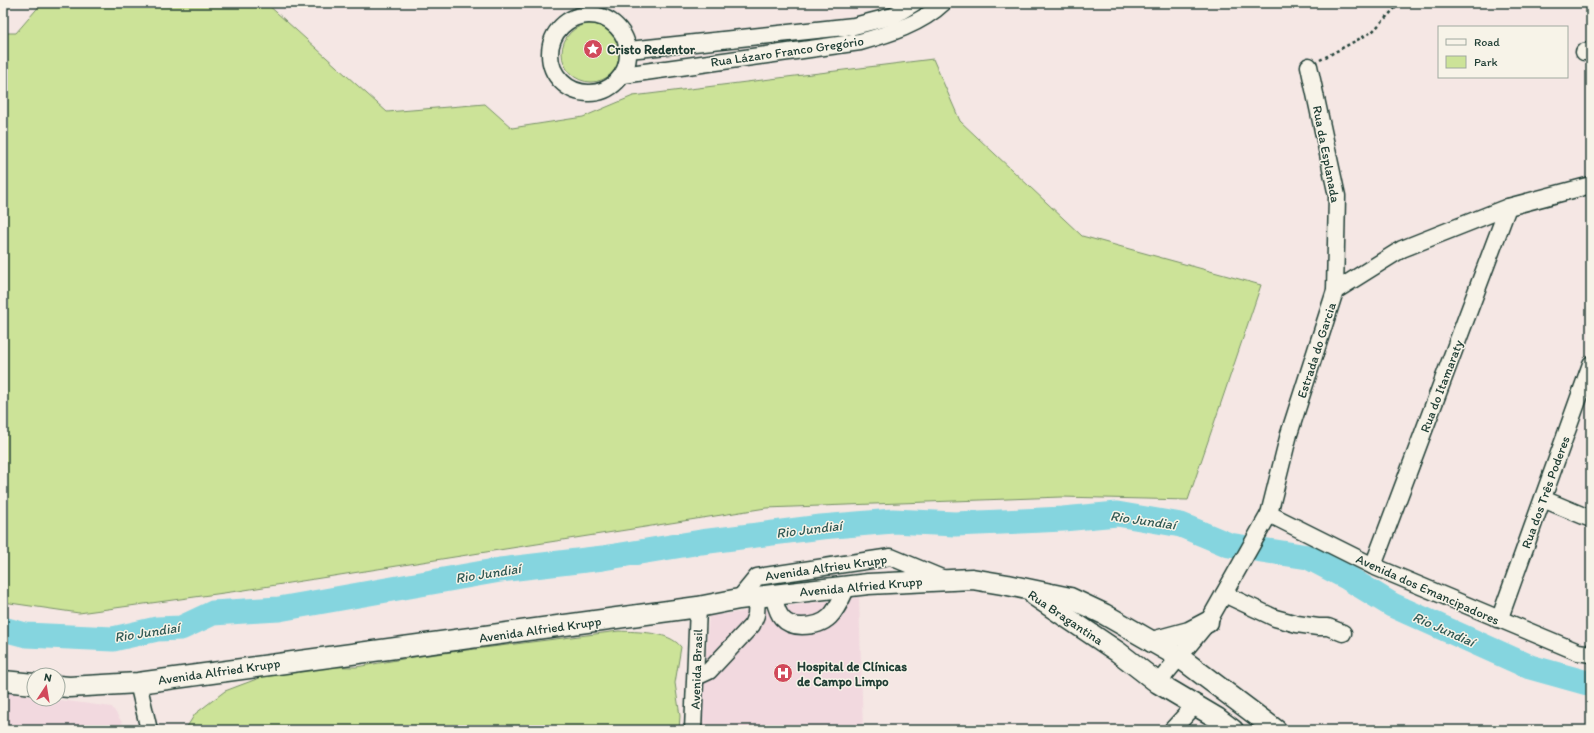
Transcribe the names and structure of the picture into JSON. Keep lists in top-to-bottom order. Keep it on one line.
{"streets":{"main road":["Avenida Alfried Krupp","Rua Bragantina"],"street":["Rua Lázaro Franco Gregório","Rua da Esplanada","Estrada do Garcia","Rua do Itamaraty","Rua dos Três Poderes","Avenida Alfrieu Krupp","Avenida dos Emancipadores","Avenida Brasil"]},"crossings":[["Rua da Esplanada","Estrada do Garcia"],["Estrada do Garcia","Rua do Itamaraty"],["Estrada do Garcia","Avenida dos Emancipadores"],["Estrada do Garcia","Rua Bragantina"],["Rua do Itamaraty","Avenida dos Emancipadores"],["Rua dos Três Poderes","Avenida dos Emancipadores"],["Avenida Alfrieu Krupp","Avenida Alfried Krupp"],["Avenida Alfried Krupp","Rua Bragantina"],["Avenida Alfried Krupp","Avenida Brasil"]],"water":["Rio Jundiaí"],"places":{"place":["Cristo Redentor"],"hospital":["Hospital de Clínicas de Campo Limpo"]},"legend":["Road","Park"],"north":"top"}
